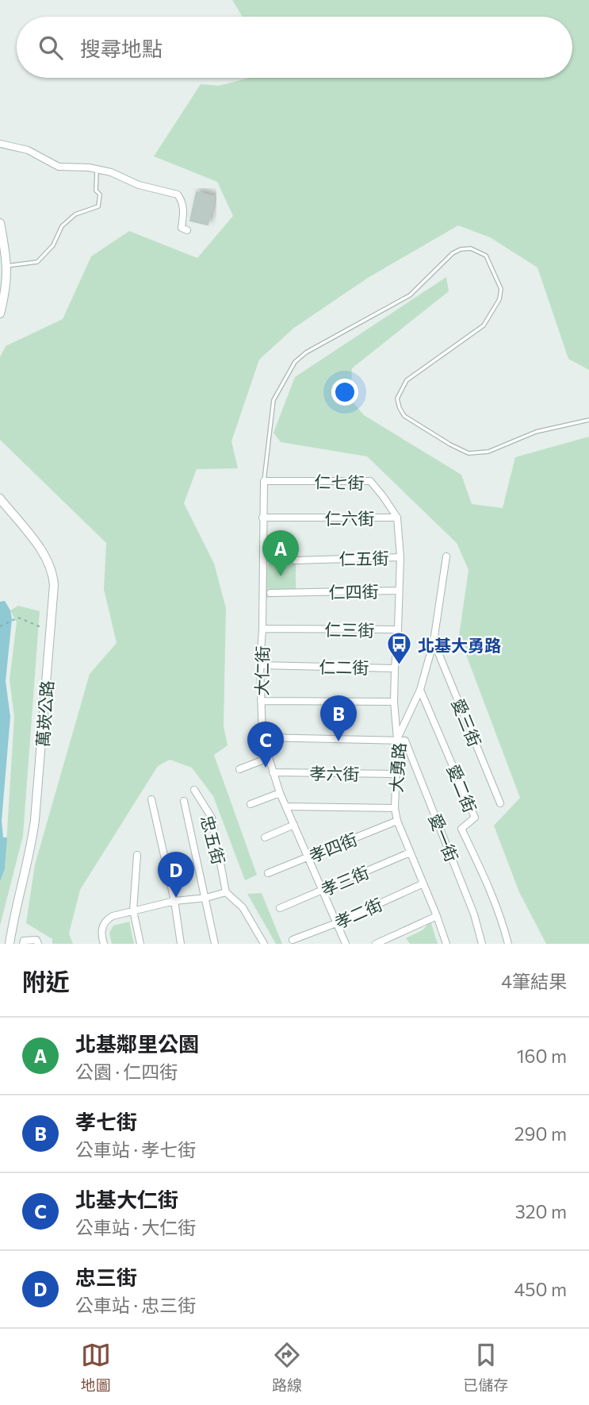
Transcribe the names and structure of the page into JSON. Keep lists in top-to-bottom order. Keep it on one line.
{"streets":{"street":["仁七街","仁六街","仁五街","仁四街","仁三街","仁二街","大仁街","萬崁公路","愛三街","大勇路","孝六街","愛二街","愛一街","忠五街","孝四街","孝三街","孝二街"]},"crossings":[["仁七街","仁六街"],["仁七街","大仁街"],["仁六街","仁五街"],["仁六街","大仁街"],["仁五街","仁四街"],["仁四街","仁三街"],["仁三街","仁二街"],["仁三街","大仁街"],["仁二街","大仁街"],["大仁街","孝六街"],["大仁街","孝四街"],["大仁街","孝三街"],["大仁街","孝二街"],["愛三街","大勇路"],["大勇路","孝六街"],["大勇路","愛二街"],["大勇路","愛一街"],["大勇路","孝四街"],["大勇路","孝三街"],["大勇路","孝二街"]],"places":{"bus stop":["北基大勇路"]},"page":{"search":"搜尋地點","pins":["A","B","C","D"],"heading":["附近","4筆結果"],"list":[{"mark":"A","name":"北基鄰里公園","note":"公園 · 仁四街","value":"160 m"},{"mark":"B","name":"孝七街","note":"公車站 · 孝七街","value":"290 m"},{"mark":"C","name":"北基大仁街","note":"公車站 · 大仁街","value":"320 m"},{"mark":"D","name":"忠三街","note":"公車站 · 忠三街","value":"450 m"}],"nav":["地圖","路線","已儲存"]}}
